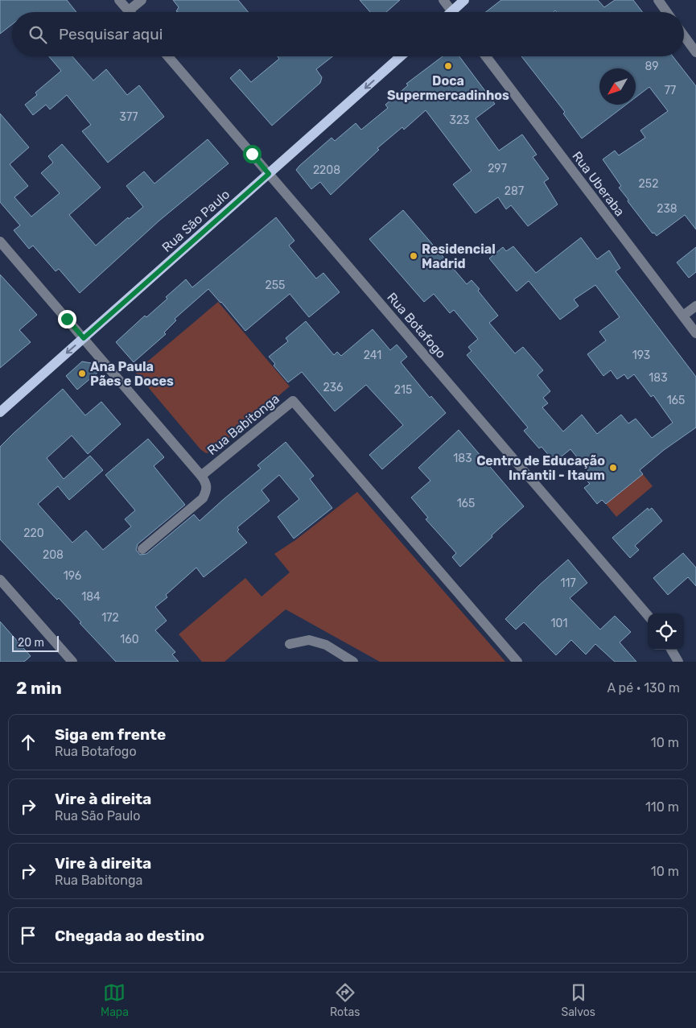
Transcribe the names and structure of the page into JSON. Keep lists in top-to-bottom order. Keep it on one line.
{"streets":{"main road":["Rua São Paulo"],"street":["Rua Uberaba","Rua Botafogo","Rua Babitonga"]},"crossings":[["Rua São Paulo","Rua Botafogo"]],"one_way":["Rua São Paulo"],"places":["Doca Supermercadinhos","Residencial Madrid","Ana Paula Pães e Doces","Centro de Educação Infantil - Itaum"],"house_numbers":["89","77","377","323","297","2208","252","287","238","255","241","193","183","236","215","165","183","165","220","208","196","117","184","172","101","160"],"scale_bar":"20 m","north":"bottom left","page":{"search":"Pesquisar aqui","scale":"20 m","heading":["2 min","A pé · 130 m"],"list":[["Siga em frente","Rua Botafogo","10 m"],["Vire à direita","Rua São Paulo","110 m"],["Vire à direita","Rua Babitonga","10 m"],"Chegada ao destino"],"nav":["Mapa","Rotas","Salvos"]}}
